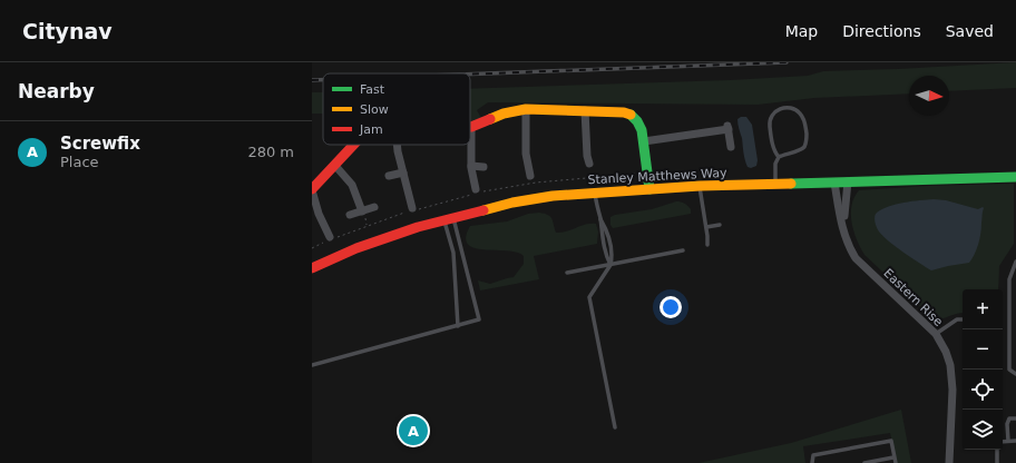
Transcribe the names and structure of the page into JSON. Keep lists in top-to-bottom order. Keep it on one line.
{"streets":{"main road":["Stanley Matthews Way"],"street":["Eastern Rise"]},"crossings":[["Stanley Matthews Way","Eastern Rise"]],"legend":["Fast","Slow","Jam"],"north":"right","page":{"header":"Citynav","nav":["Map","Directions","Saved"],"heading":"Nearby","list":[{"mark":"A","name":"Screwfix","note":"Place","value":"280 m"}],"map_buttons":["+","−"],"pins":"A"}}
